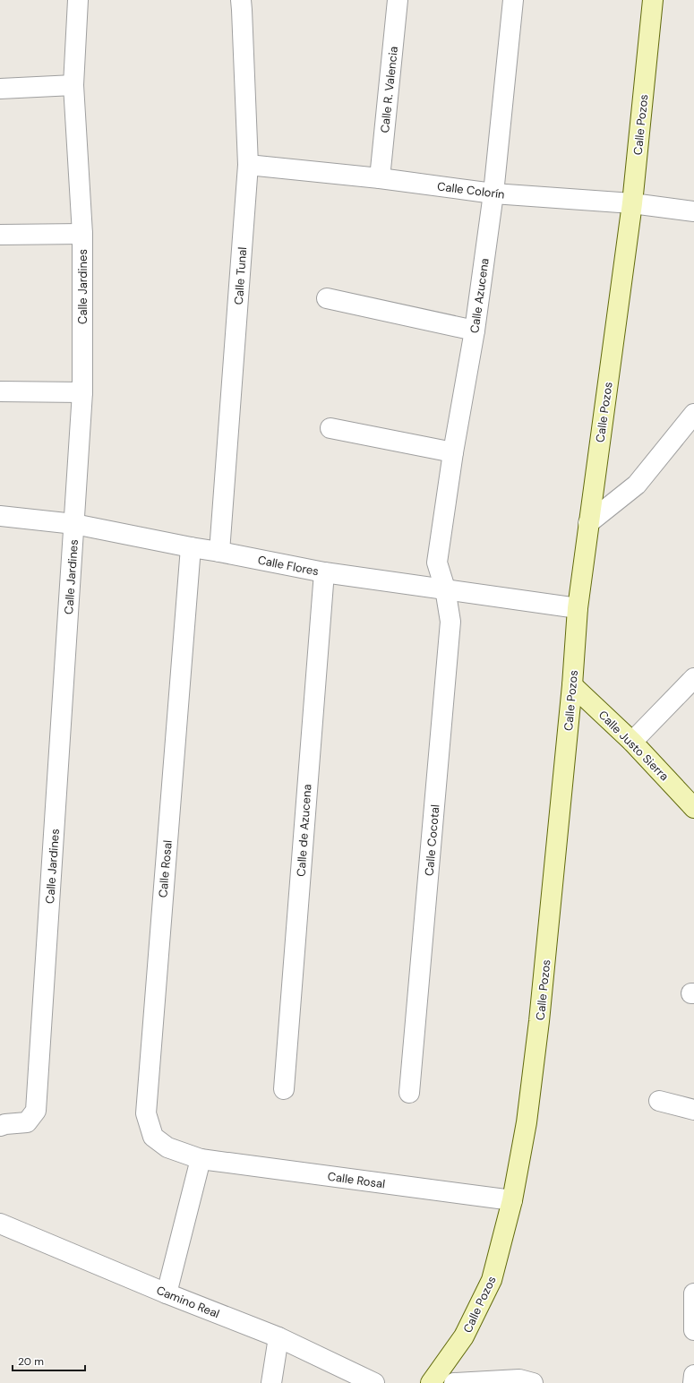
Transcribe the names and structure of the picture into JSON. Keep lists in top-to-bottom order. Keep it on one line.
{"streets":{"street":["Calle R. Valencia","Calle Pozos","Calle Colorín","Calle Tunal","Calle Jardines","Calle Azucena","Calle Flores","Calle Justo Sierra","Calle de Azucena","Calle Cocotal","Calle Rosal","Camino Real"]},"crossings":[["Calle R. Valencia","Calle Colorín"],["Calle Pozos","Calle Colorín"],["Calle Pozos","Calle Flores"],["Calle Pozos","Calle Justo Sierra"],["Calle Pozos","Calle Rosal"],["Calle Colorín","Calle Tunal"],["Calle Colorín","Calle Azucena"],["Calle Tunal","Calle Flores"],["Calle Jardines","Calle Flores"],["Calle Azucena","Calle Flores"],["Calle Azucena","Calle Cocotal"],["Calle Flores","Calle de Azucena"],["Calle Flores","Calle Cocotal"],["Calle Flores","Calle Rosal"]],"scale_bar":"20 m"}
